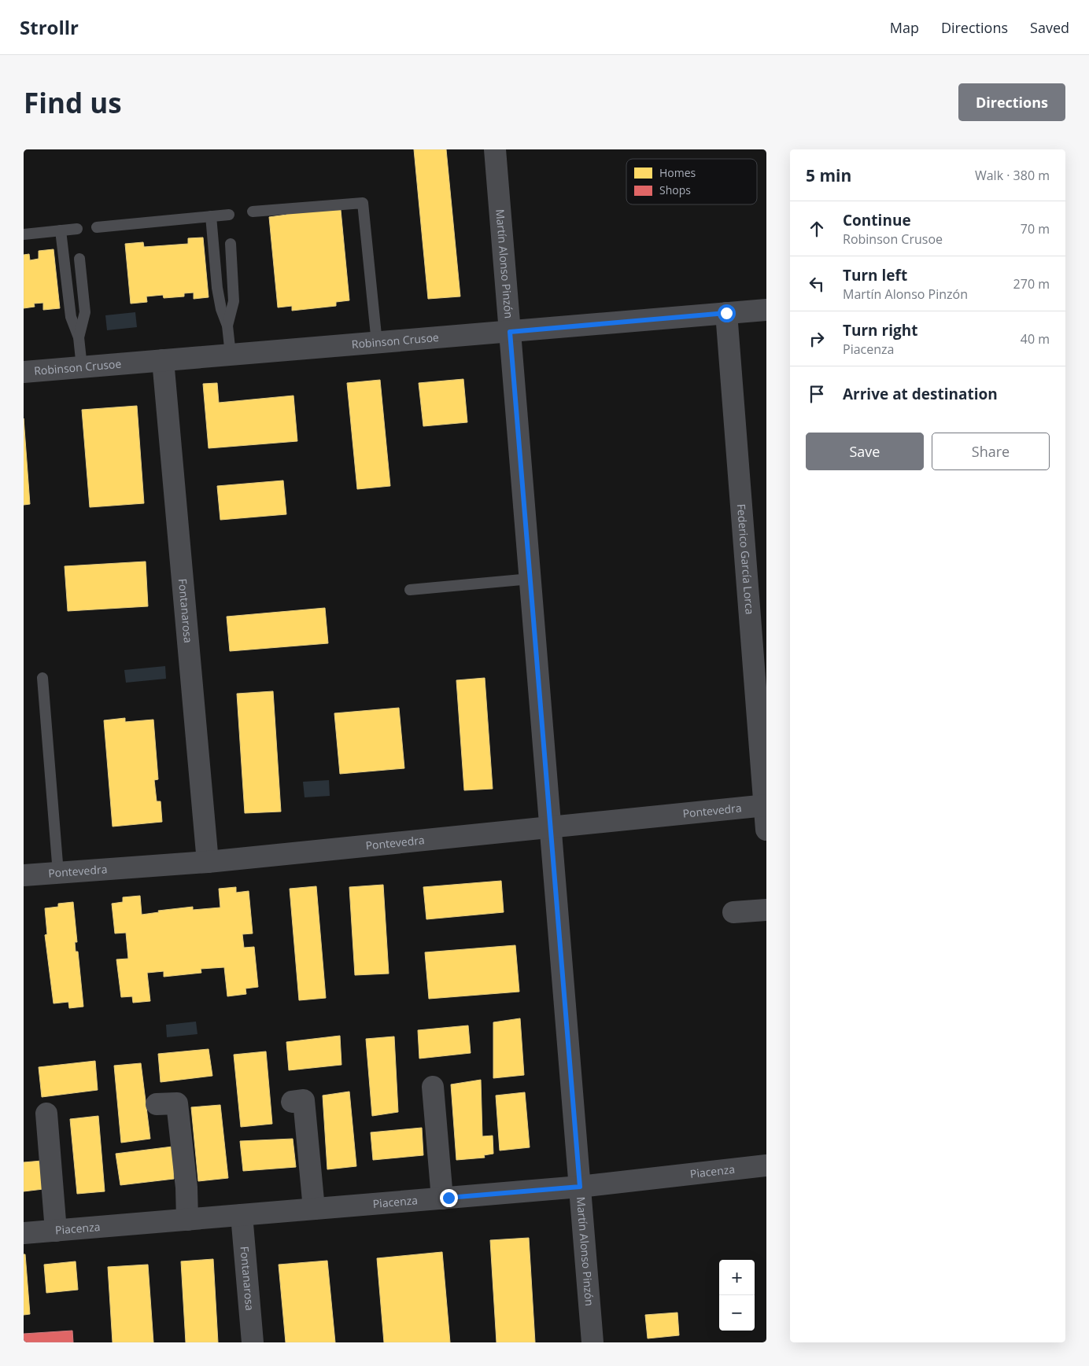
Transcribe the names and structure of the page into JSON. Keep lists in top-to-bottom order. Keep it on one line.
{"streets":{"street":["Martín Alonso Pinzón","Robinson Crusoe","Federico García Lorca","Fontanarosa","Pontevedra","Piacenza"]},"crossings":[["Martín Alonso Pinzón","Robinson Crusoe"],["Martín Alonso Pinzón","Pontevedra"],["Martín Alonso Pinzón","Piacenza"],["Robinson Crusoe","Federico García Lorca"],["Robinson Crusoe","Fontanarosa"],["Federico García Lorca","Pontevedra"],["Fontanarosa","Pontevedra"],["Fontanarosa","Piacenza"]],"legend":["Homes","Shops"],"page":{"header":"Strollr","nav":["Map","Directions","Saved"],"buttons":["Directions",["Save","Share"]],"title":"Find us","heading":["5 min","Walk · 380 m"],"list":[["Continue","Robinson Crusoe","70 m"],["Turn left","Martín Alonso Pinzón","270 m"],["Turn right","Piacenza","40 m"],"Arrive at destination"],"map_buttons":["+","−"]}}
